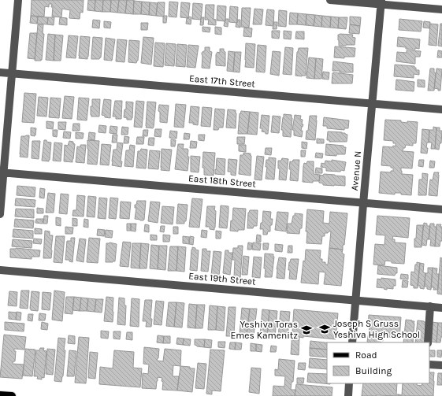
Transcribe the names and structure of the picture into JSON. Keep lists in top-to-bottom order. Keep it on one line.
{"streets":{"street":["East 17th Street","Avenue N","East 18th Street","East 19th Street"]},"crossings":[["East 17th Street","Avenue N"],["Avenue N","East 18th Street"],["Avenue N","East 19th Street"]],"places":{"school or university":["Joseph S Gruss Yeshiva High School","Yeshiva Toras Emes Kamenitz"]},"legend":["Road","Building"]}
